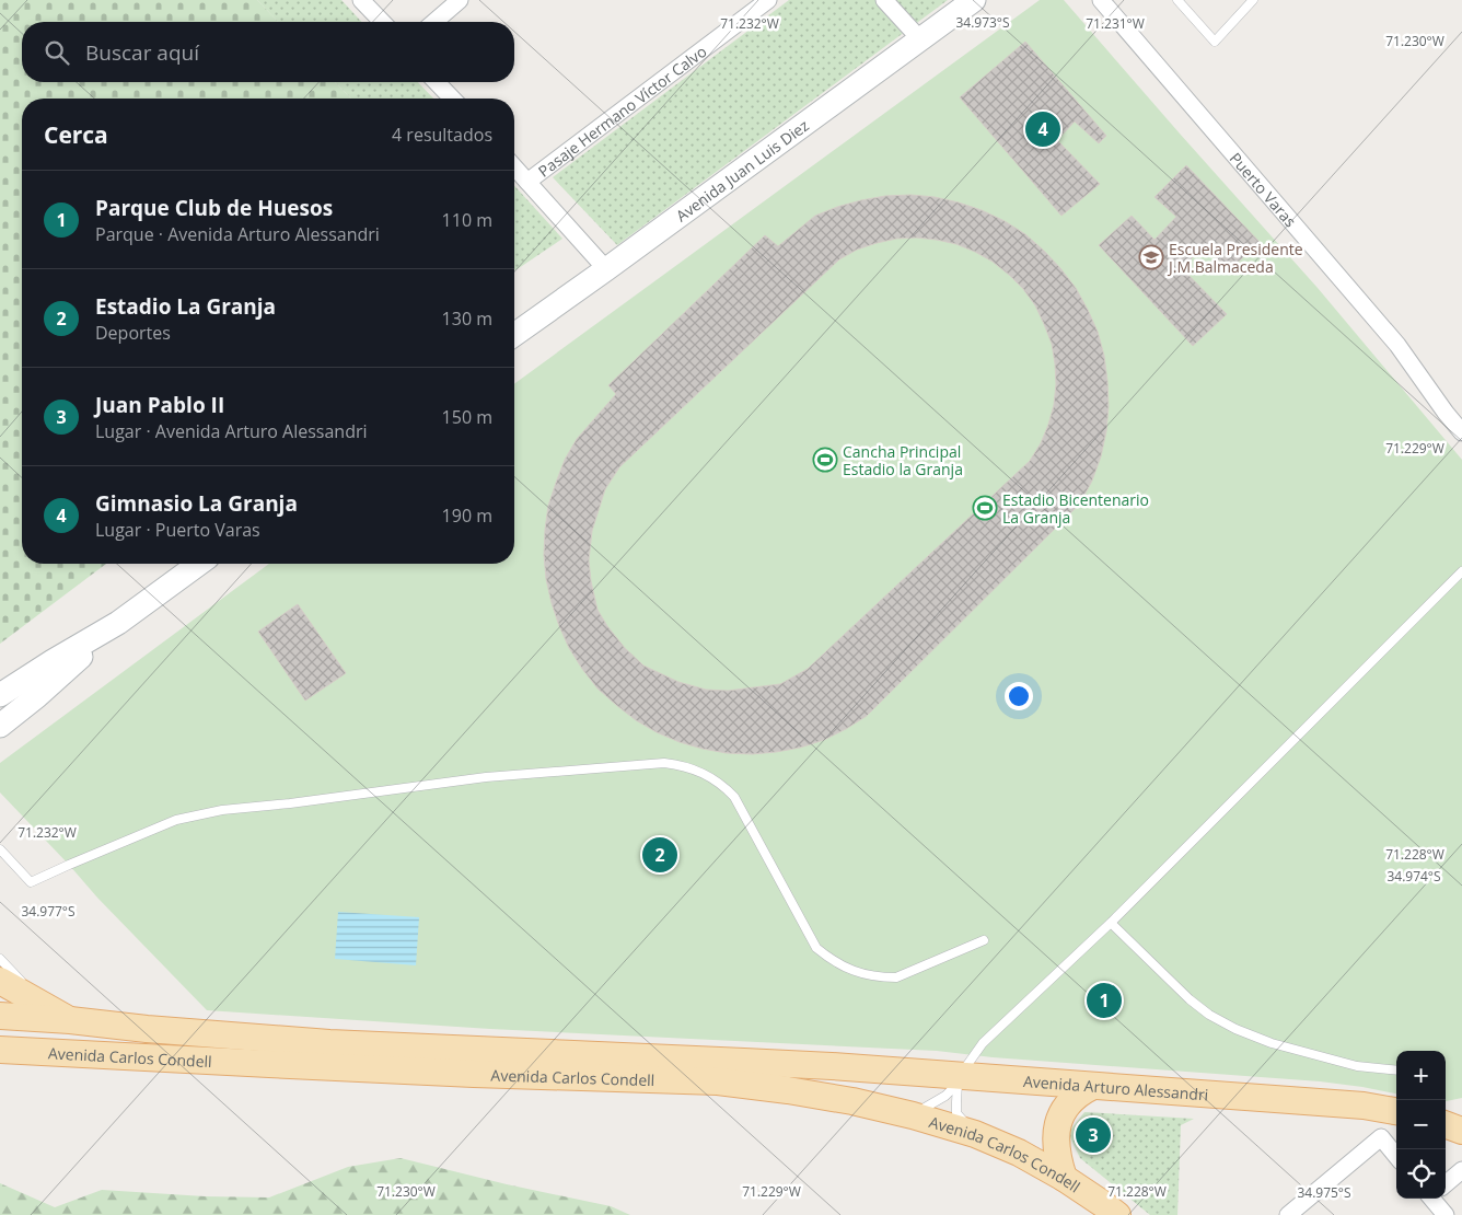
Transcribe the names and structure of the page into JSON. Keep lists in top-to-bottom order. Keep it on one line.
{"streets":{"main road":["Avenida Juan Luis Diez","Avenida Carlos Condell","Avenida Arturo Alessandri"],"street":["Pasaje Hermano Víctor Calvo","Puerto Varas"]},"crossings":[["Avenida Carlos Condell","Avenida Arturo Alessandri"]],"places":{"school or university":["Escuela Presidente J.M.Balmaceda"],"sports":["Cancha Principal Estadio la Granja","Estadio Bicentenario La Granja"]},"page":{"search":"Buscar aquí","heading":["Cerca","4 resultados"],"pins":["4","2","1","3"],"list":[{"mark":"1","name":"Parque Club de Huesos","note":"Parque · Avenida Arturo Alessandri","value":"110 m"},{"mark":"2","name":"Estadio La Granja","note":"Deportes","value":"130 m"},{"mark":"3","name":"Juan Pablo II","note":"Lugar · Avenida Arturo Alessandri","value":"150 m"},{"mark":"4","name":"Gimnasio La Granja","note":"Lugar · Puerto Varas","value":"190 m"}],"map_buttons":["+","−"]},"coordinates":["34.973°S","71.232°W","71.231°W","71.230°W","71.229°W","71.228°W","34.974°S","34.977°S","34.975°S"]}
